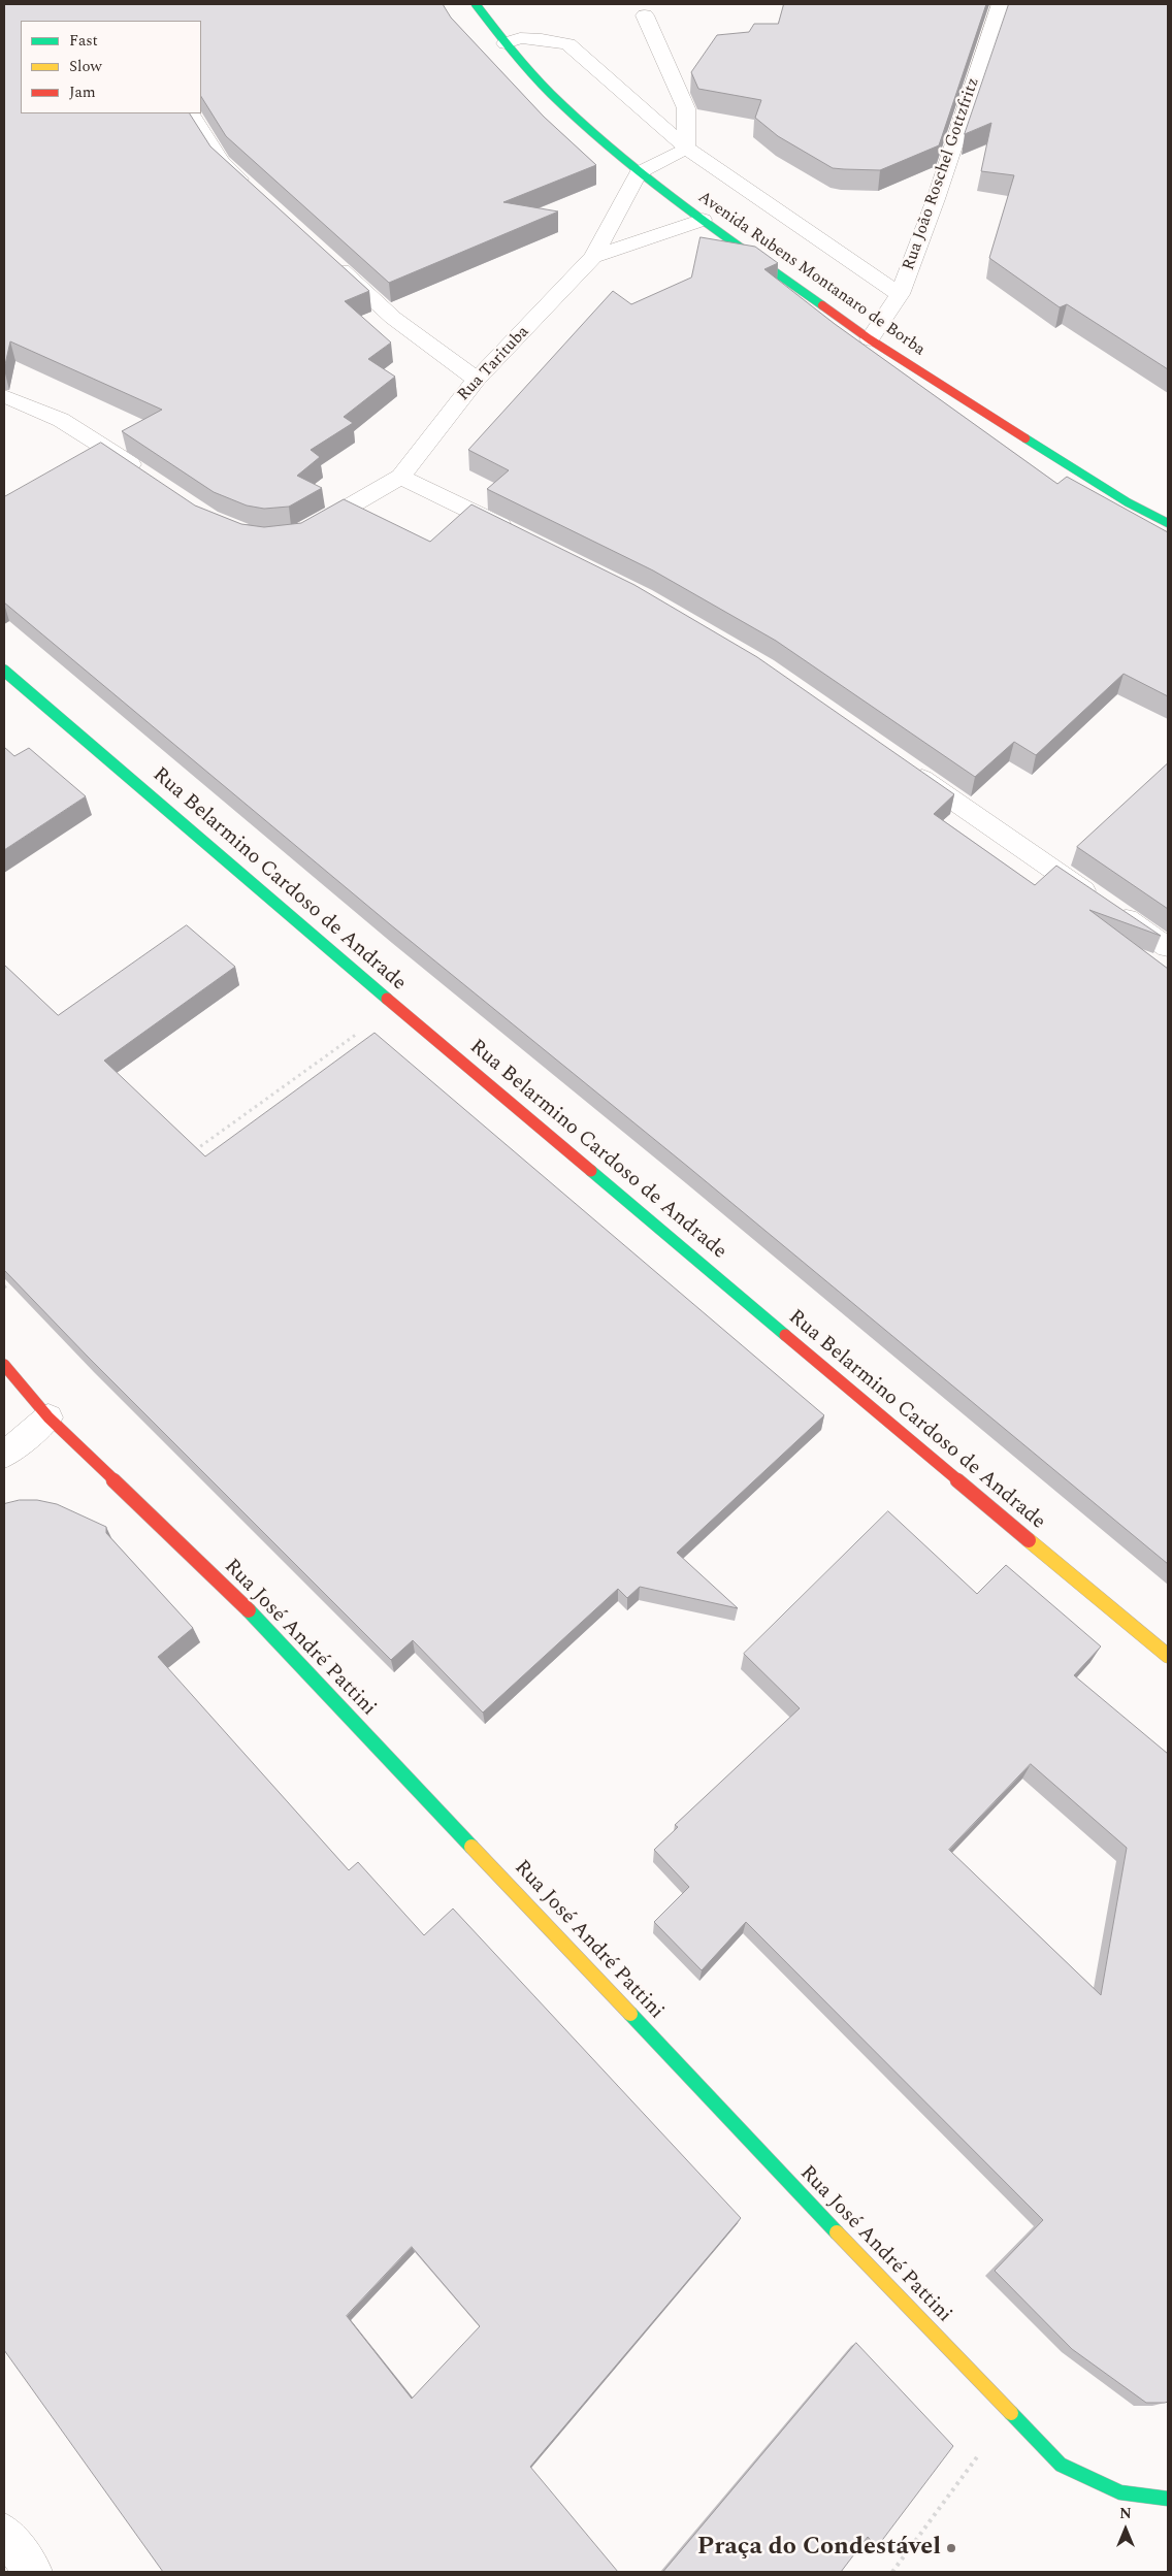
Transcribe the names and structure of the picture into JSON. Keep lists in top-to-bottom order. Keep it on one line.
{"streets":{"street":["Rua João Roschel Gottzfritz","Avenida Rubens Montanaro de Borba","Rua Tarituba","Rua Belarmino Cardoso de Andrade","Rua José André Pattini"]},"crossings":[["Rua João Roschel Gottzfritz","Avenida Rubens Montanaro de Borba"],["Avenida Rubens Montanaro de Borba","Rua Tarituba"]],"places":["Praça do Condestável"],"legend":["Fast","Slow","Jam"],"north":"top"}
